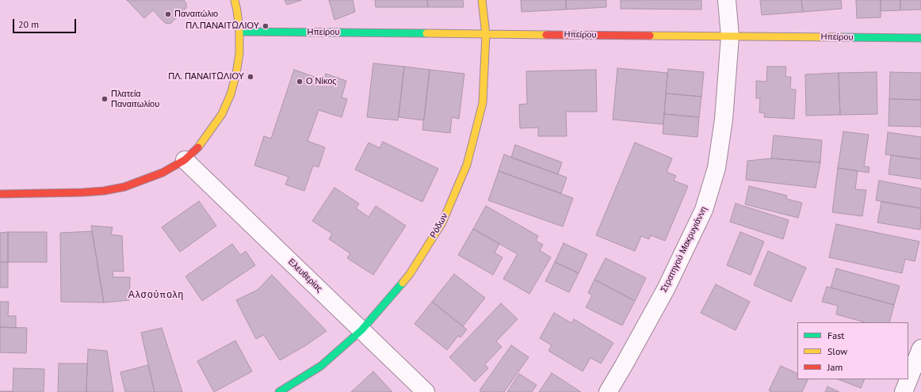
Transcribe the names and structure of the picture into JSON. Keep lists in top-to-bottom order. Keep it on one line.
{"streets":{"street":["Ηπείρου","Ρόδων","Στρατηγού Μακρυγιάννη","Ελευθερίας"]},"crossings":[["Ηπείρου","Ρόδων"],["Ηπείρου","Στρατηγού Μακρυγιάννη"],["Ρόδων","Ελευθερίας"]],"districts":["Αλσούπολη"],"places":["Παναιτώλιο","ΠΛ.ΠΑΝΑΙΤΩΛΙΟΥ","ΠΛ. ΠΑΝΑΙΤΩΛΙΟΥ","Ο Νίκος","Πλατεία Παναιτωλίου"],"legend":["Fast","Slow","Jam"],"scale_bar":"20 m"}
